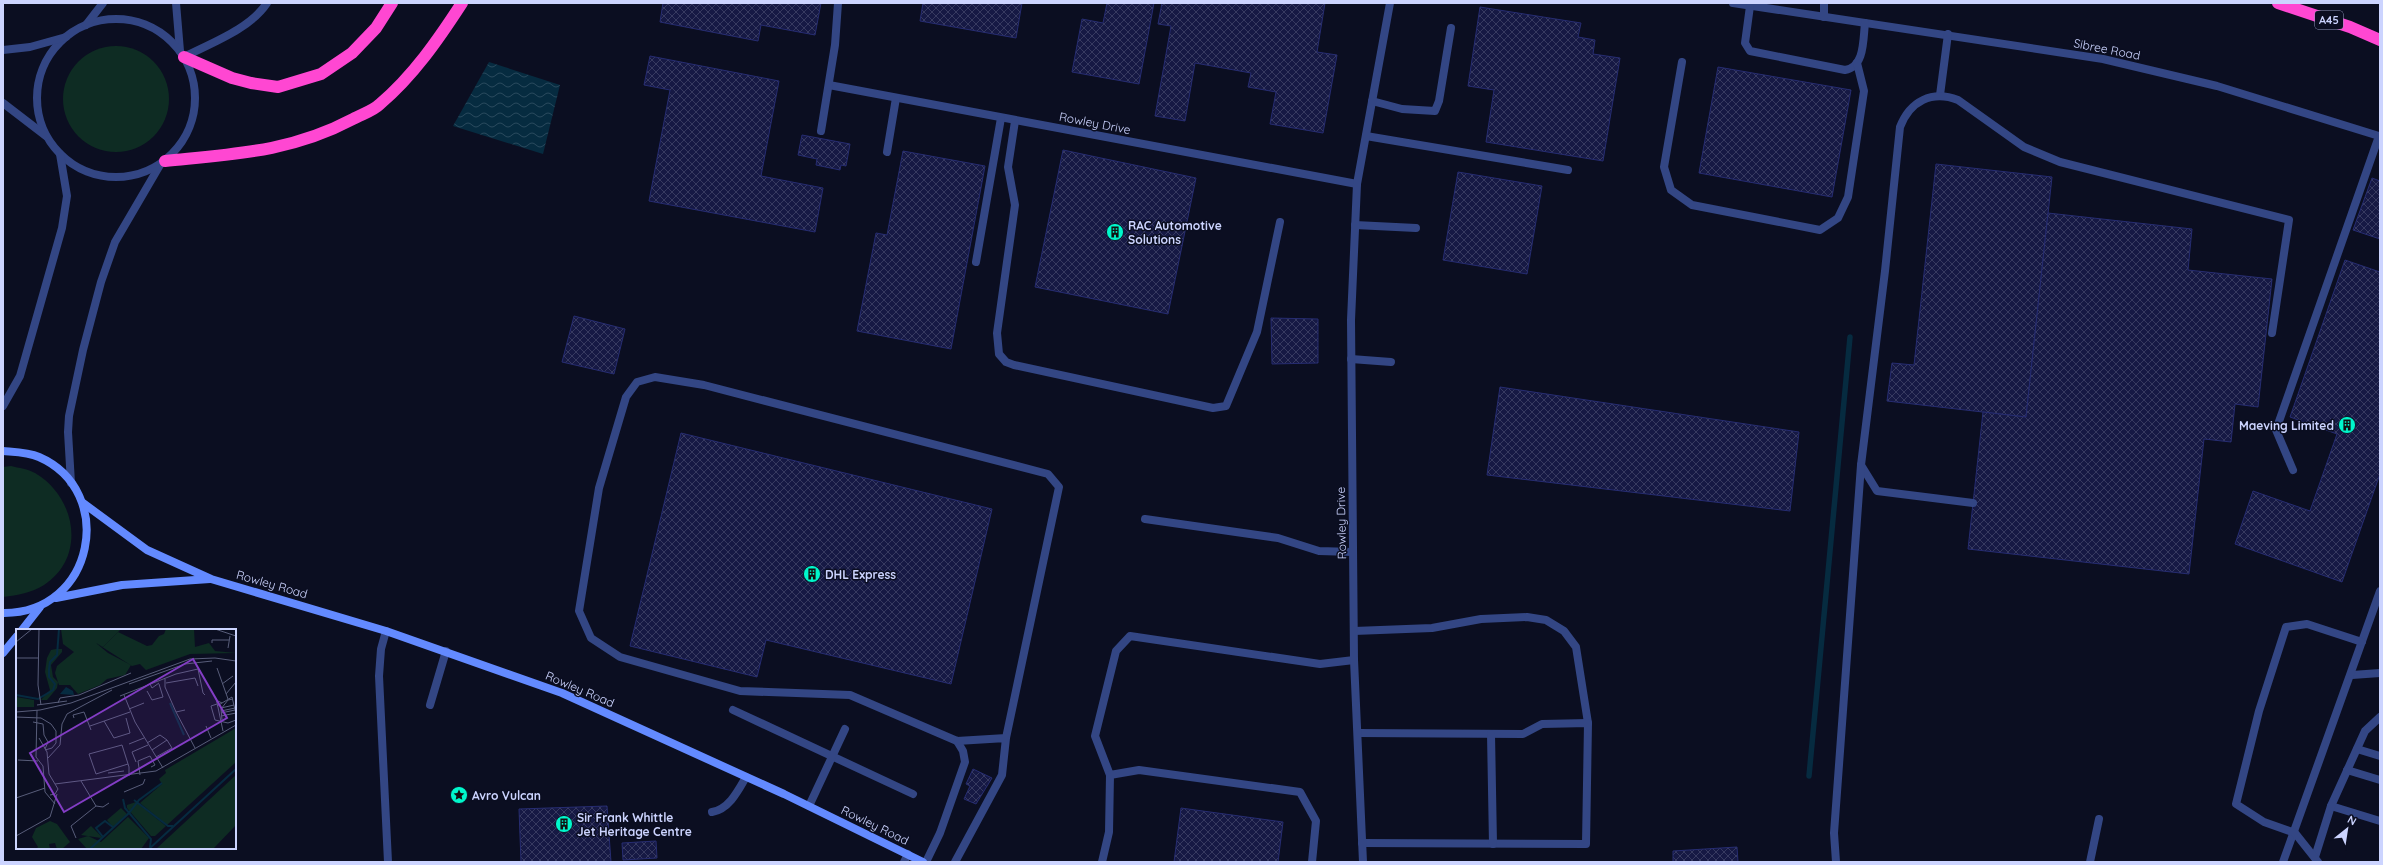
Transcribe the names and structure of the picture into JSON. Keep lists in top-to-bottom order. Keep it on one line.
{"streets":{"highway":["A45"],"street":["Sibree Road","Rowley Drive","Rowley Road"]},"places":{"building":["RAC Automotive Solutions","Maeving Limited","DHL Express","Sir Frank Whittle Jet Heritage Centre"],"place":["Avro Vulcan"]},"north":"top right"}
